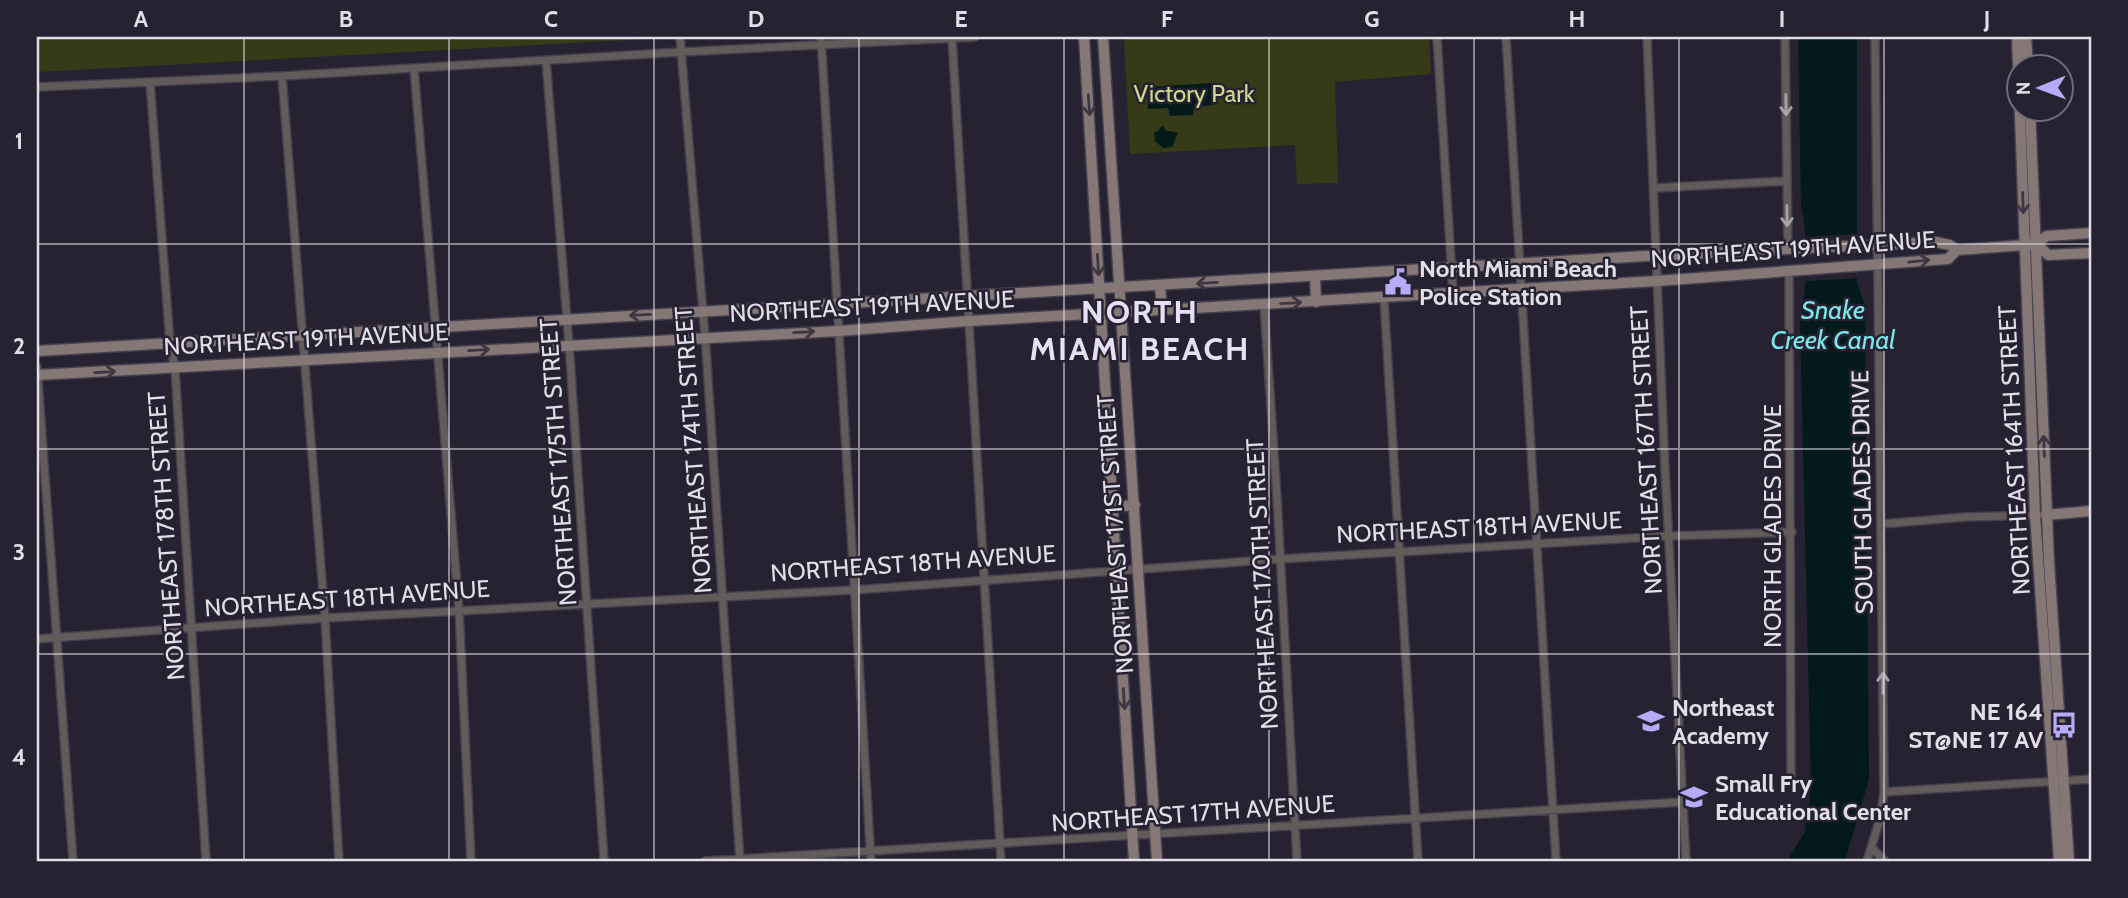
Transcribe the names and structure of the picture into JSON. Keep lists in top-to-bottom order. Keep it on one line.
{"streets":{"street":["NORTHEAST 19TH AVENUE","NORTHEAST 174TH STREET","NORTHEAST 167TH STREET","NORTHEAST 164TH STREET","NORTHEAST 175TH STREET","SOUTH GLADES DRIVE","NORTH GLADES DRIVE","NORTHEAST 18TH AVENUE","NORTHEAST 171ST STREET","NORTHEAST 178TH STREET","NORTHEAST 170TH STREET","NORTHEAST 17TH AVENUE"]},"crossings":[["NORTHEAST 19TH AVENUE","NORTHEAST 174TH STREET"],["NORTHEAST 19TH AVENUE","NORTHEAST 167TH STREET"],["NORTHEAST 19TH AVENUE","NORTHEAST 164TH STREET"],["NORTHEAST 19TH AVENUE","NORTHEAST 175TH STREET"],["NORTHEAST 19TH AVENUE","SOUTH GLADES DRIVE"],["NORTHEAST 19TH AVENUE","NORTH GLADES DRIVE"],["NORTHEAST 19TH AVENUE","NORTHEAST 171ST STREET"],["NORTHEAST 19TH AVENUE","NORTHEAST 178TH STREET"],["NORTHEAST 19TH AVENUE","NORTHEAST 170TH STREET"],["NORTHEAST 174TH STREET","NORTHEAST 18TH AVENUE"],["NORTHEAST 174TH STREET","NORTHEAST 17TH AVENUE"],["NORTHEAST 167TH STREET","NORTHEAST 18TH AVENUE"],["NORTHEAST 167TH STREET","NORTHEAST 17TH AVENUE"],["NORTHEAST 175TH STREET","NORTHEAST 18TH AVENUE"],["NORTH GLADES DRIVE","NORTHEAST 18TH AVENUE"],["NORTHEAST 18TH AVENUE","NORTHEAST 171ST STREET"],["NORTHEAST 18TH AVENUE","NORTHEAST 178TH STREET"],["NORTHEAST 18TH AVENUE","NORTHEAST 170TH STREET"],["NORTHEAST 171ST STREET","NORTHEAST 17TH AVENUE"],["NORTHEAST 170TH STREET","NORTHEAST 17TH AVENUE"]],"districts":["NORTH MIAMI BEACH"],"water":["Snake Creek Canal"],"parks":["Victory Park"],"places":{"public building":["North Miami Beach Police Station"],"school or university":["Northeast Academy","Small Fry Educational Center"],"bus stop":["NE 164 ST@NE 17 AV"]},"north":"left","grid":{"columns":["A","B","C","D","E","F","G","H","I","J"],"rows":["1","2","3","4"]}}
